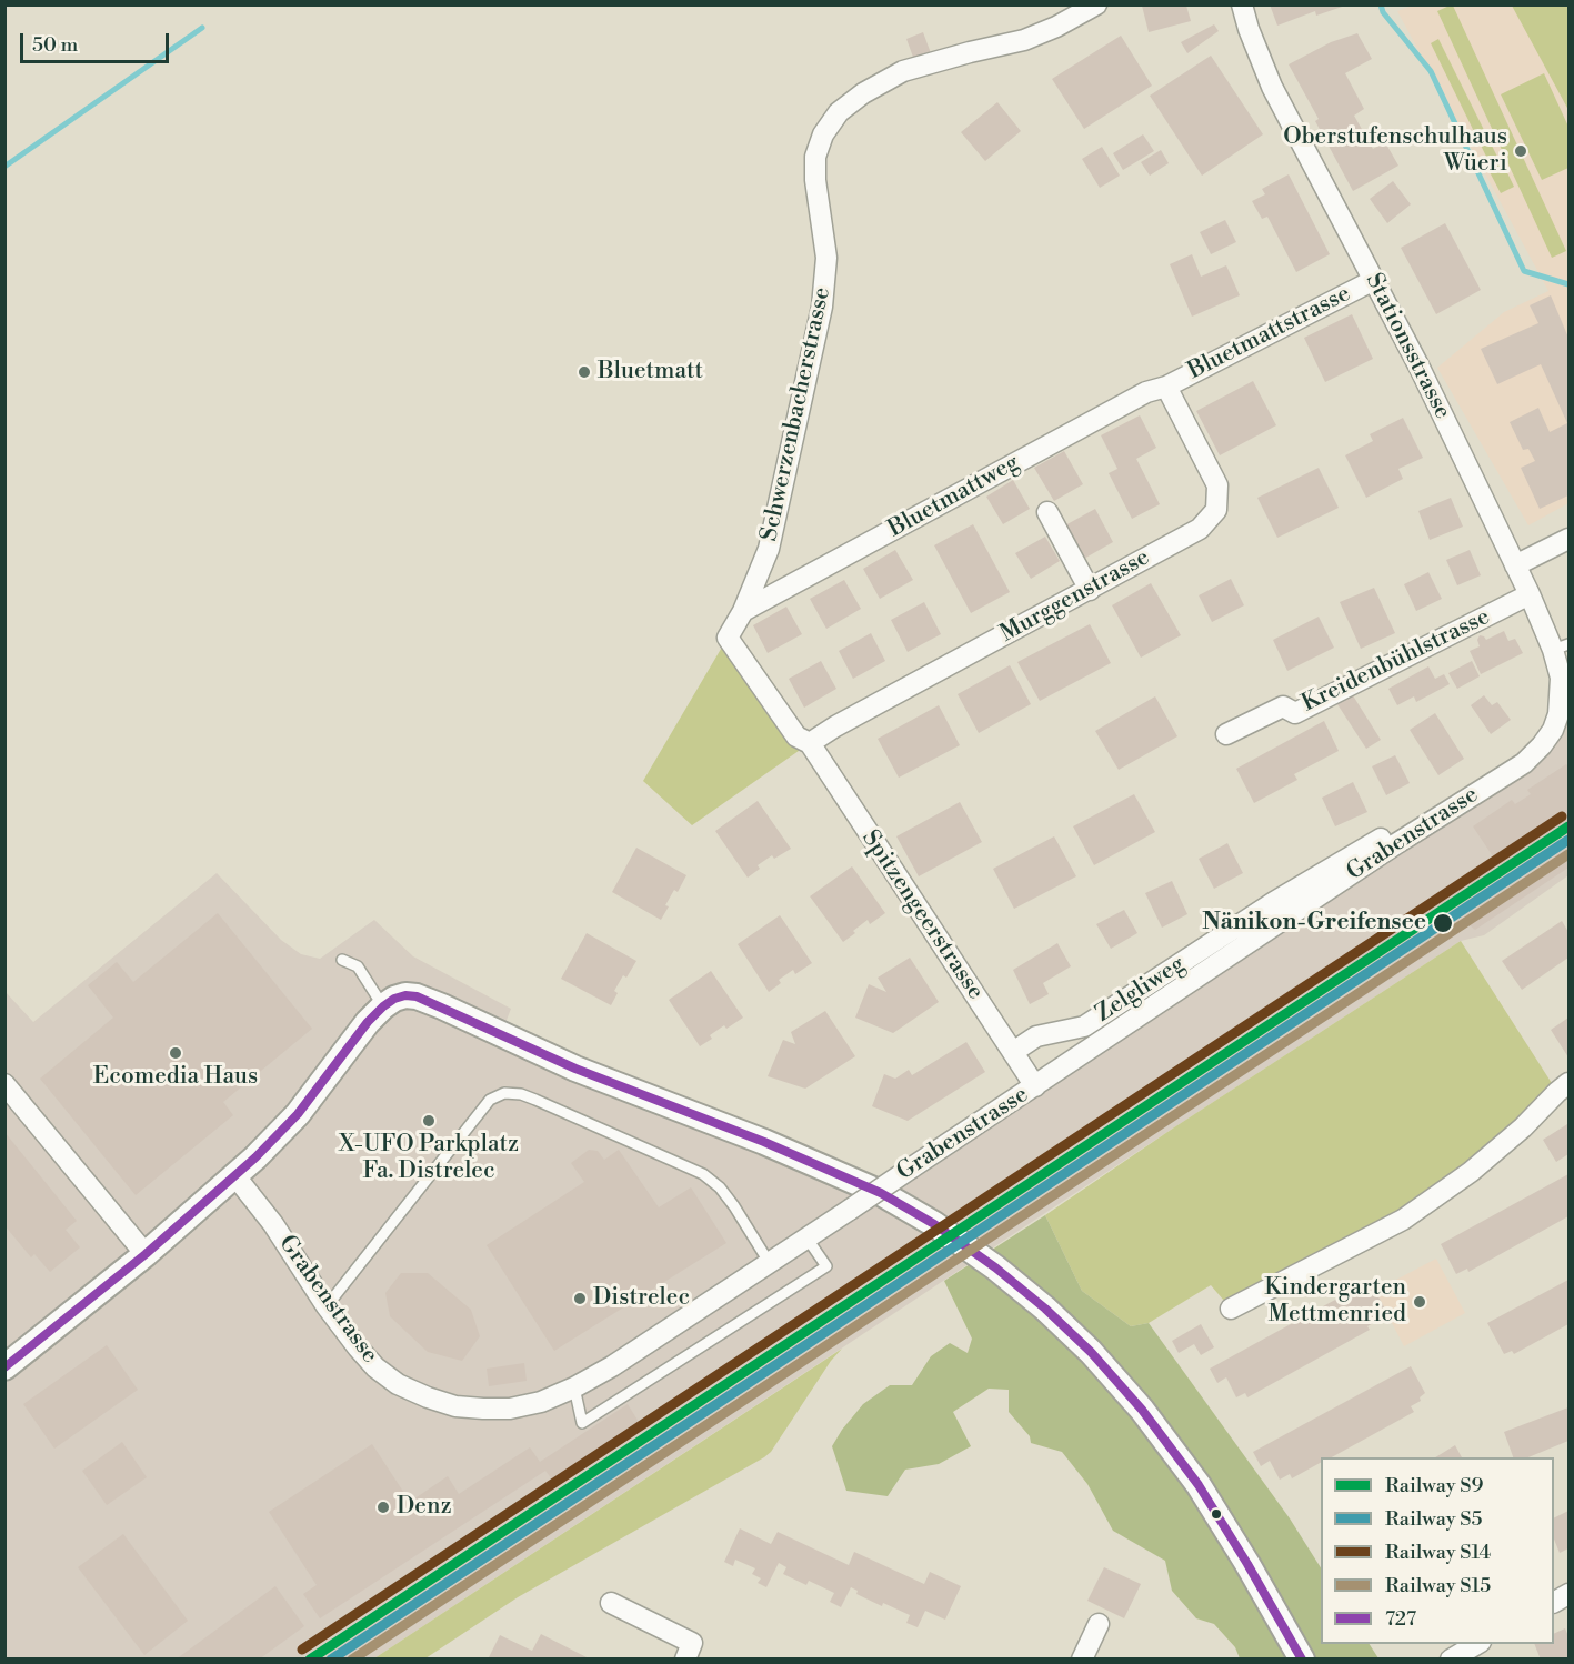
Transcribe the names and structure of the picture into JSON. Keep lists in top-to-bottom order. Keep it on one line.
{"streets":{"street":["Bluetmattstrasse","Stationsstrasse","Schwerzenbacherstrasse","Bluetmattweg","Murggenstrasse","Kreidenbühlstrasse","Grabenstrasse","Spitzengeerstrasse","Zelgliweg"]},"crossings":[["Bluetmattstrasse","Stationsstrasse"],["Bluetmattstrasse","Bluetmattweg"],["Bluetmattstrasse","Murggenstrasse"],["Stationsstrasse","Kreidenbühlstrasse"],["Stationsstrasse","Grabenstrasse"],["Schwerzenbacherstrasse","Bluetmattweg"],["Schwerzenbacherstrasse","Spitzengeerstrasse"],["Bluetmattweg","Murggenstrasse"],["Murggenstrasse","Spitzengeerstrasse"],["Grabenstrasse","Spitzengeerstrasse"],["Grabenstrasse","Zelgliweg"],["Spitzengeerstrasse","Zelgliweg"]],"places":["Oberstufenschulhaus Wüeri","Bluetmatt","Nänikon-Greifensee","Ecomedia Haus","X-UFO Parkplatz Fa. Distrelec","Distrelec","Kindergarten Mettmenried","Denz"],"lines":["rail line S14","rail line S9","rail line S5","rail line S15","transit line 727"],"legend":["Railway S9","Railway S5","Railway S14","Railway S15","727"],"scale_bar":"50 m"}
